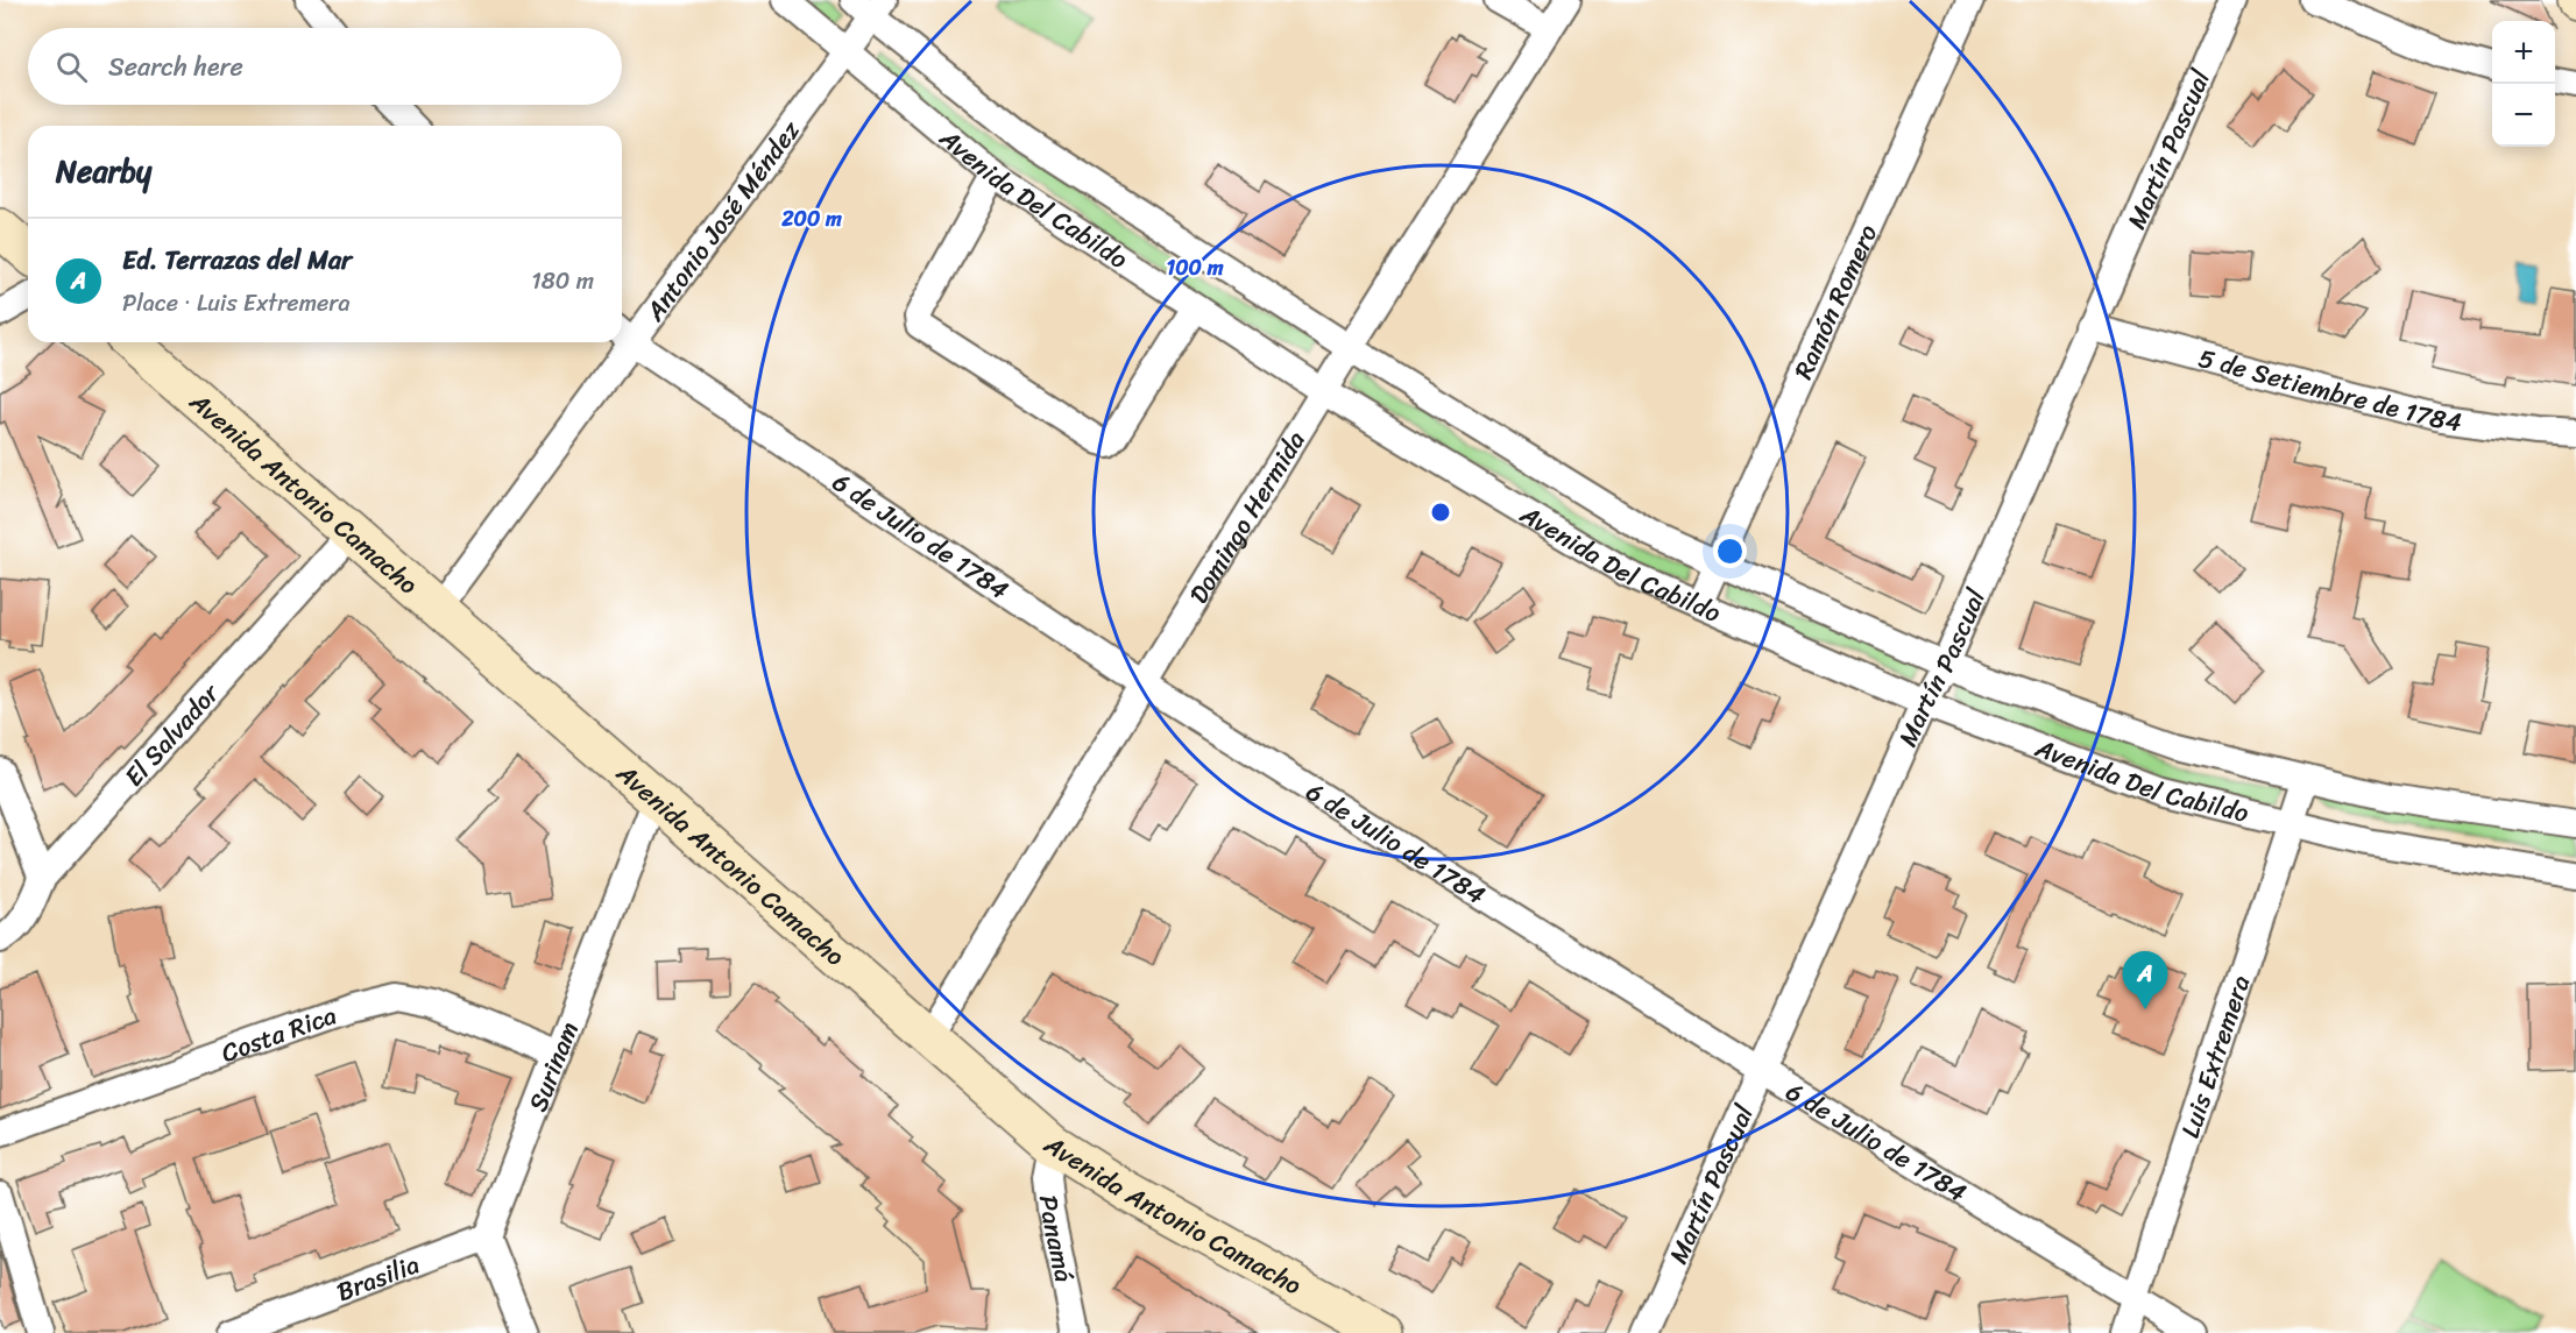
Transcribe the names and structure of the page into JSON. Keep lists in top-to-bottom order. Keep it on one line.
{"streets":{"street":["Martín Pascual","Avenida Del Cabildo","Antonio José Méndez","Ramón Romero","5 de Setiembre de 1784","Avenida Antonio Camacho","Domingo Hermida","6 de Julio de 1784","El Salvador","Costa Rica","Luis Extremera","Surinam","Panamá","Brasilia"]},"crossings":[["Martín Pascual","Avenida Del Cabildo"],["Martín Pascual","5 de Setiembre de 1784"],["Martín Pascual","6 de Julio de 1784"],["Avenida Del Cabildo","Antonio José Méndez"],["Avenida Del Cabildo","Ramón Romero"],["Avenida Del Cabildo","Domingo Hermida"],["Avenida Del Cabildo","Luis Extremera"],["Antonio José Méndez","Avenida Antonio Camacho"],["Antonio José Méndez","6 de Julio de 1784"],["Avenida Antonio Camacho","Domingo Hermida"],["Avenida Antonio Camacho","El Salvador"],["Avenida Antonio Camacho","Surinam"],["Avenida Antonio Camacho","Panamá"],["Domingo Hermida","6 de Julio de 1784"],["6 de Julio de 1784","Luis Extremera"],["Costa Rica","Surinam"],["Surinam","Brasilia"]],"page":{"map_buttons":["+","−"],"search":"Search here","heading":"Nearby","list":[{"mark":"A","name":"Ed. Terrazas del Mar","note":"Place · Luis Extremera","value":"180 m"}],"pins":"A"},"rings":["200 m","100 m"]}
